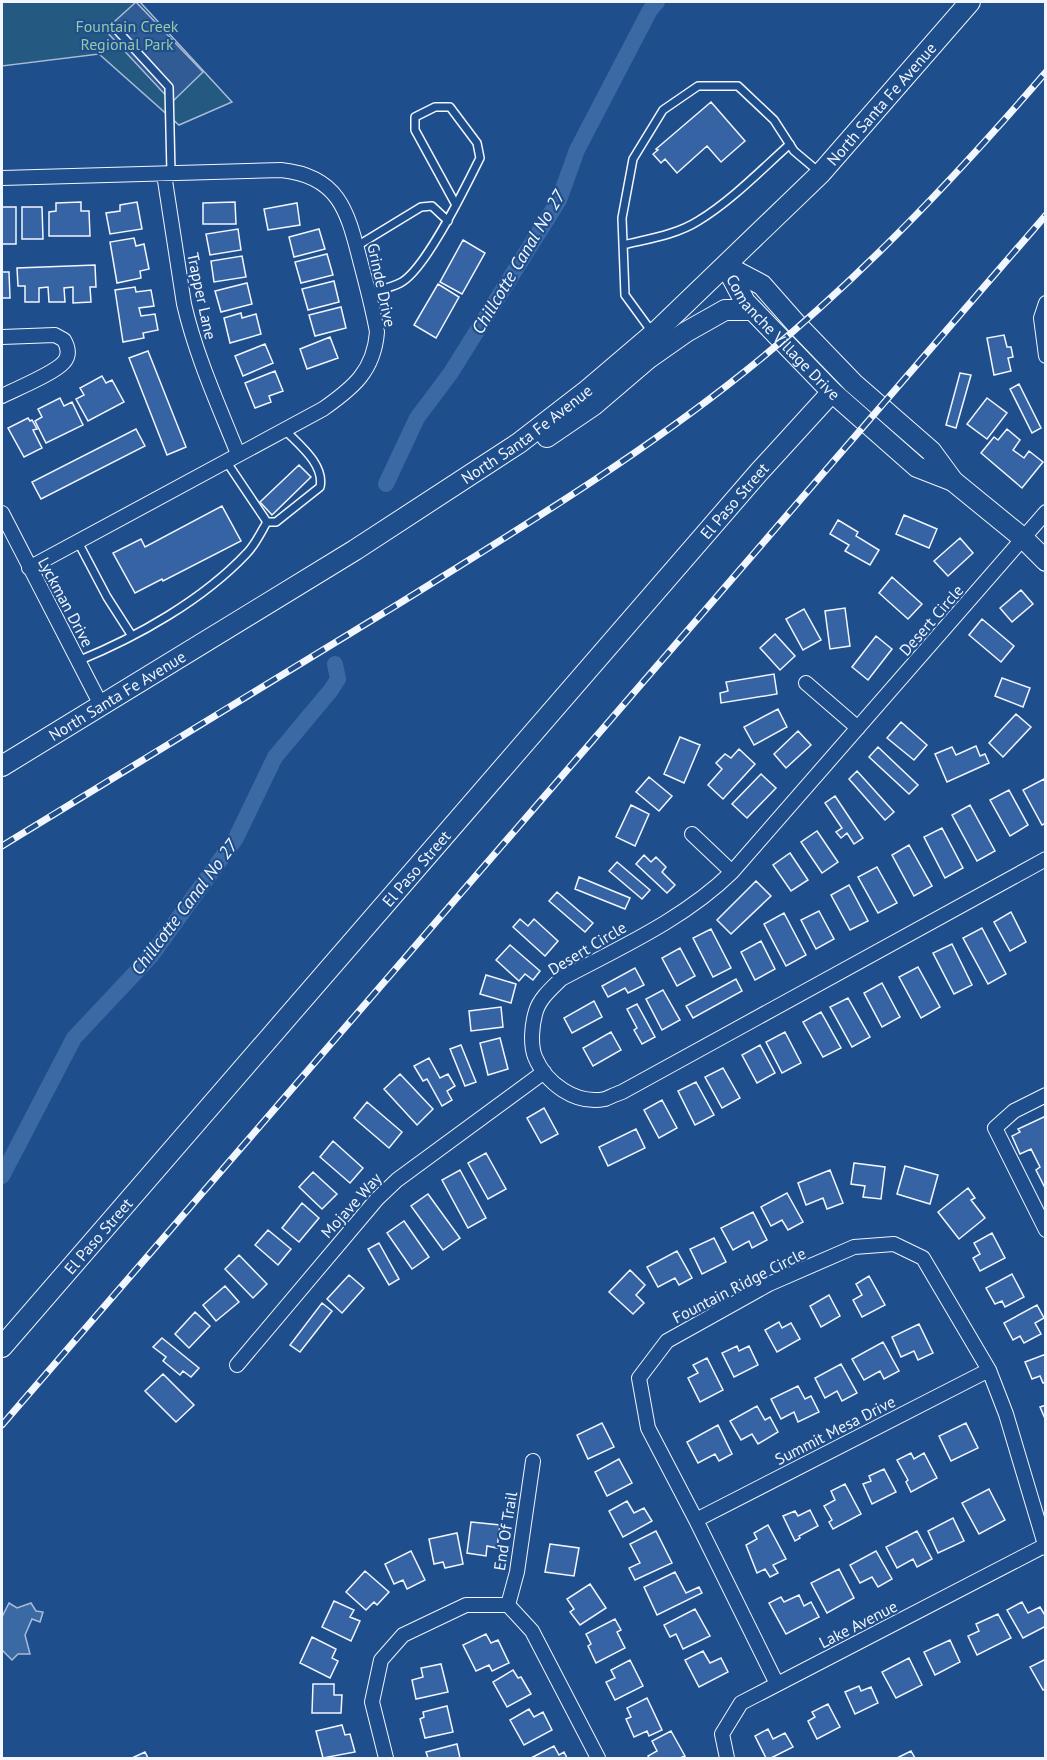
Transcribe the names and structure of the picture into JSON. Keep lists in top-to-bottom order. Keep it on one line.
{"streets":{"main road":["North Santa Fe Avenue","Comanche Village Drive","El Paso Street"],"street":["Grinde Drive","Trapper Lane","Lyckman Drive","Desert Circle","Mojave Way","Fountain Ridge Circle","Summit Mesa Drive","End Of Trail","Lake Avenue"]},"crossings":[["North Santa Fe Avenue","Comanche Village Drive"],["North Santa Fe Avenue","Lyckman Drive"],["Grinde Drive","Trapper Lane"],["Grinde Drive","Lyckman Drive"],["Comanche Village Drive","El Paso Street"],["Comanche Village Drive","Desert Circle"],["Desert Circle","Mojave Way"],["Fountain Ridge Circle","Summit Mesa Drive"],["Fountain Ridge Circle","Lake Avenue"]],"water":["Chillcotte Canal No 27"],"parks":["Fountain Creek Regional Park"]}
